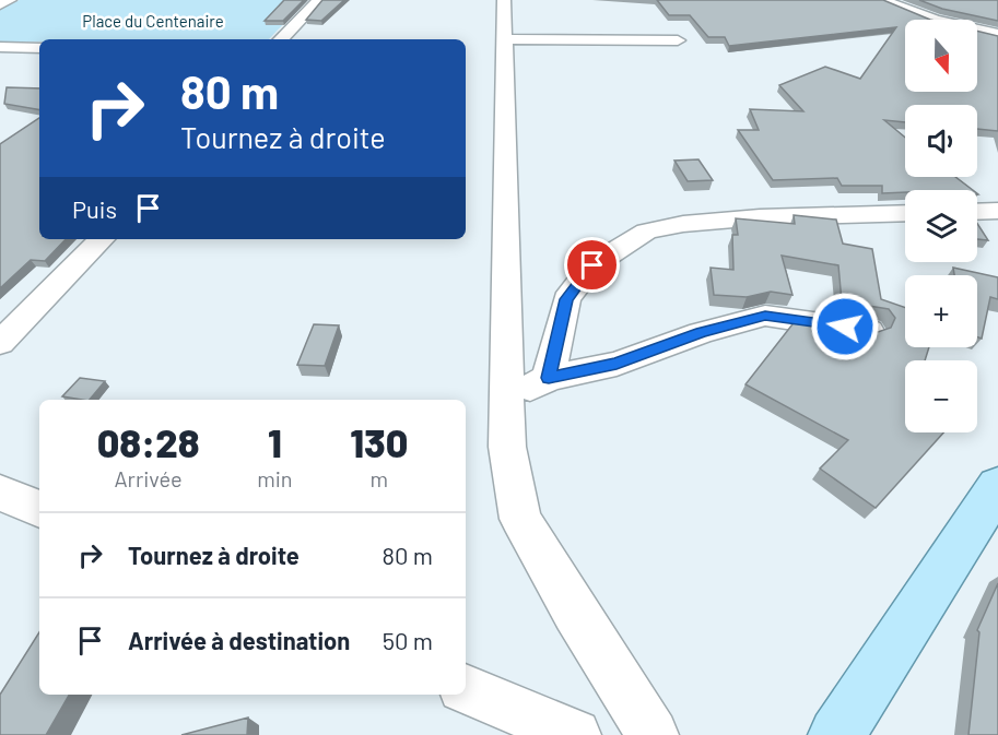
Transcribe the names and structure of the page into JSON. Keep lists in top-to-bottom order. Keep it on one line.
{"parks":["Place du Centenaire"],"north":"bottom","page":{"map_buttons":["+","−"],"turn":["80 m","Tournez à droite"],"then":"Puis","eta":["08:28","Arrivée","1","min","130","m"],"list":[{"name":"Tournez à droite","value":"80 m"},{"name":"Arrivée à destination","value":"50 m"}]}}
